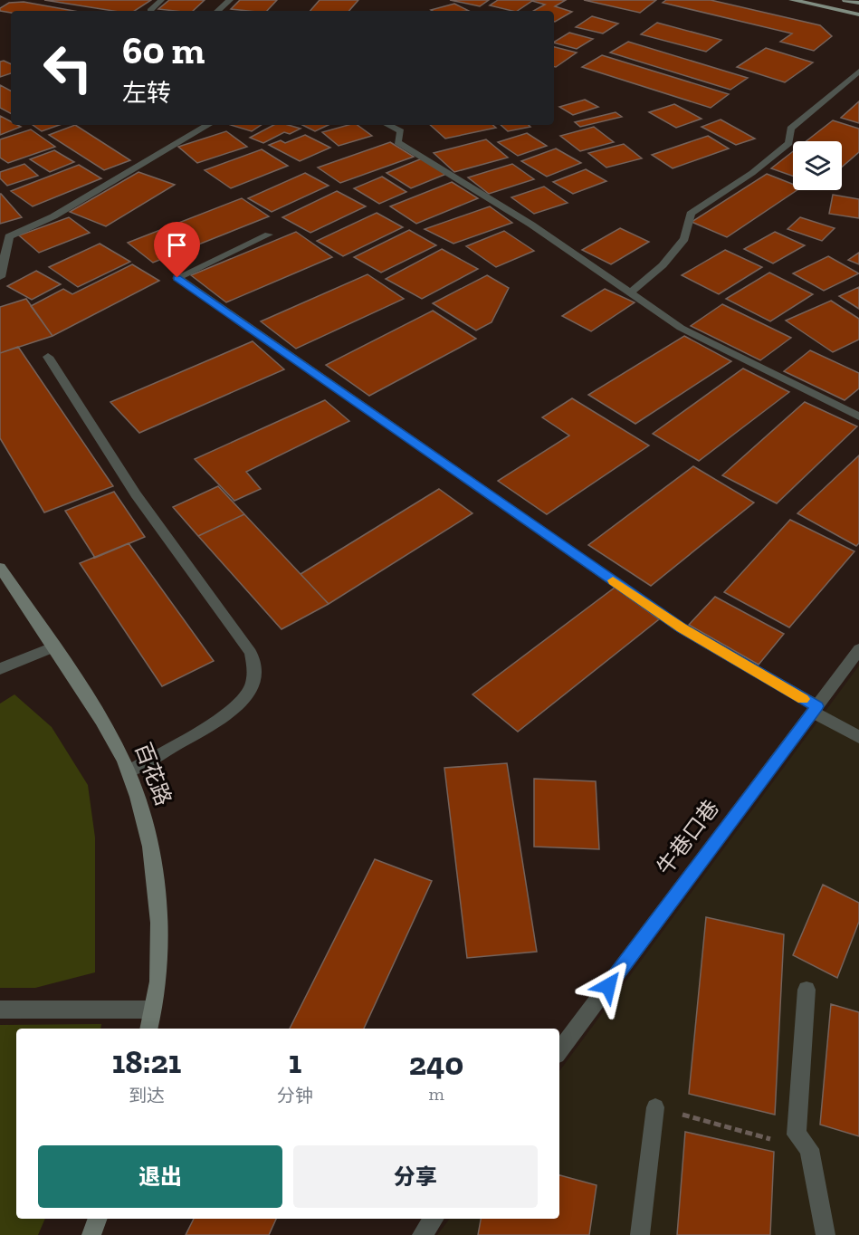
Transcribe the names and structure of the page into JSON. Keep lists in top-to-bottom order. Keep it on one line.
{"streets":{"main road":["百花路"],"street":["牛巷口巷"]},"page":{"turn":["60 m","左转"],"eta":["18:21","到达","1","分钟","240","m"],"buttons":["退出","分享"]}}
